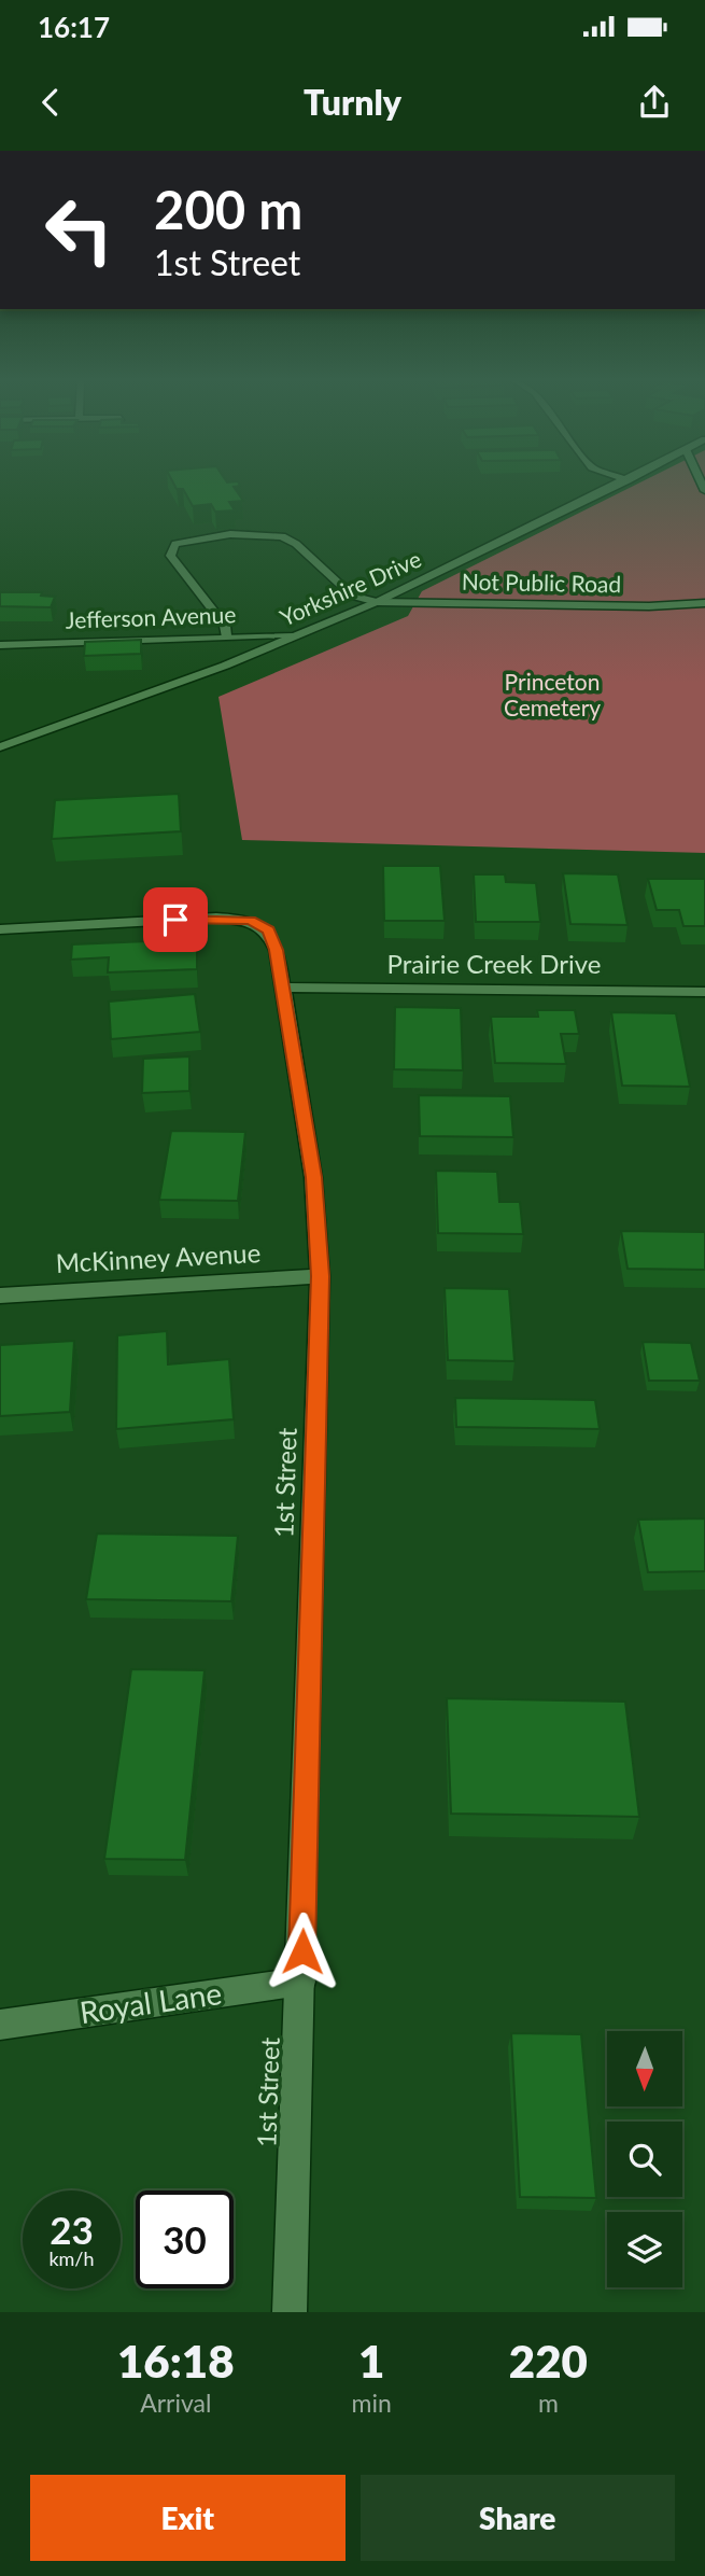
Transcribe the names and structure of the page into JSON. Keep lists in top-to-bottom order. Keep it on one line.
{"streets":{"street":["Not Public Road","Yorkshire Drive","Jefferson Avenue","Prairie Creek Drive","McKinney Avenue","1st Street","Royal Lane"]},"crossings":[["Not Public Road","Yorkshire Drive"],["Yorkshire Drive","Jefferson Avenue"],["Prairie Creek Drive","1st Street"],["McKinney Avenue","1st Street"],["1st Street","Royal Lane"]],"parks":["Princeton Cemetery"],"north":"bottom","page":{"status":"16:17","header":"Turnly","turn":["200 m","1st Street"],"speed":"23 km/h","limit":"30","eta":["16:18","Arrival","1","min","220","m"],"buttons":["Exit","Share"]}}
